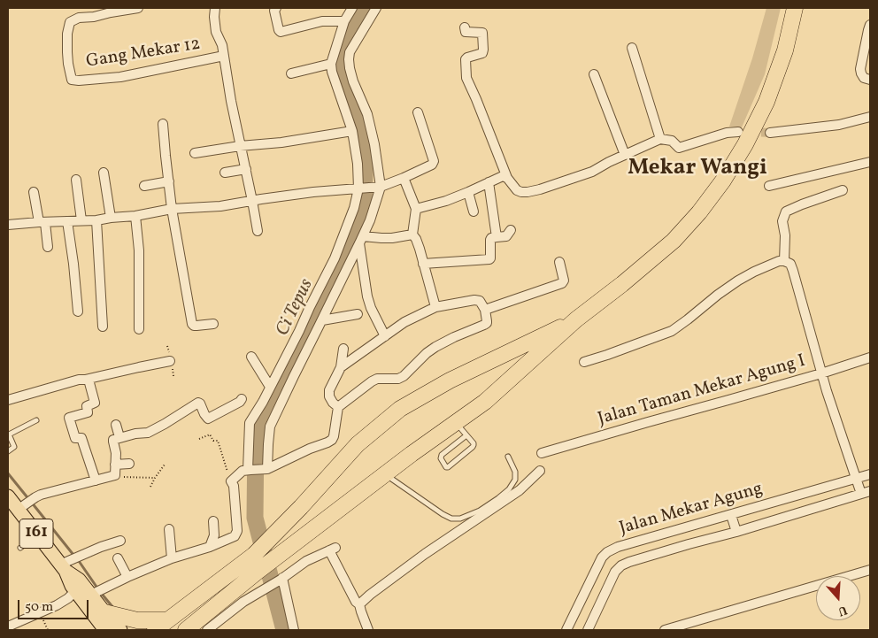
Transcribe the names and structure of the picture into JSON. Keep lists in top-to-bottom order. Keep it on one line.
{"streets":{"main road":["161"],"street":["Gang Mekar 12","Jalan Taman Mekar Agung I","Jalan Mekar Agung"]},"districts":["Mekar Wangi"],"water":["Ci Tepus"],"scale_bar":"50 m","north":"bottom"}
